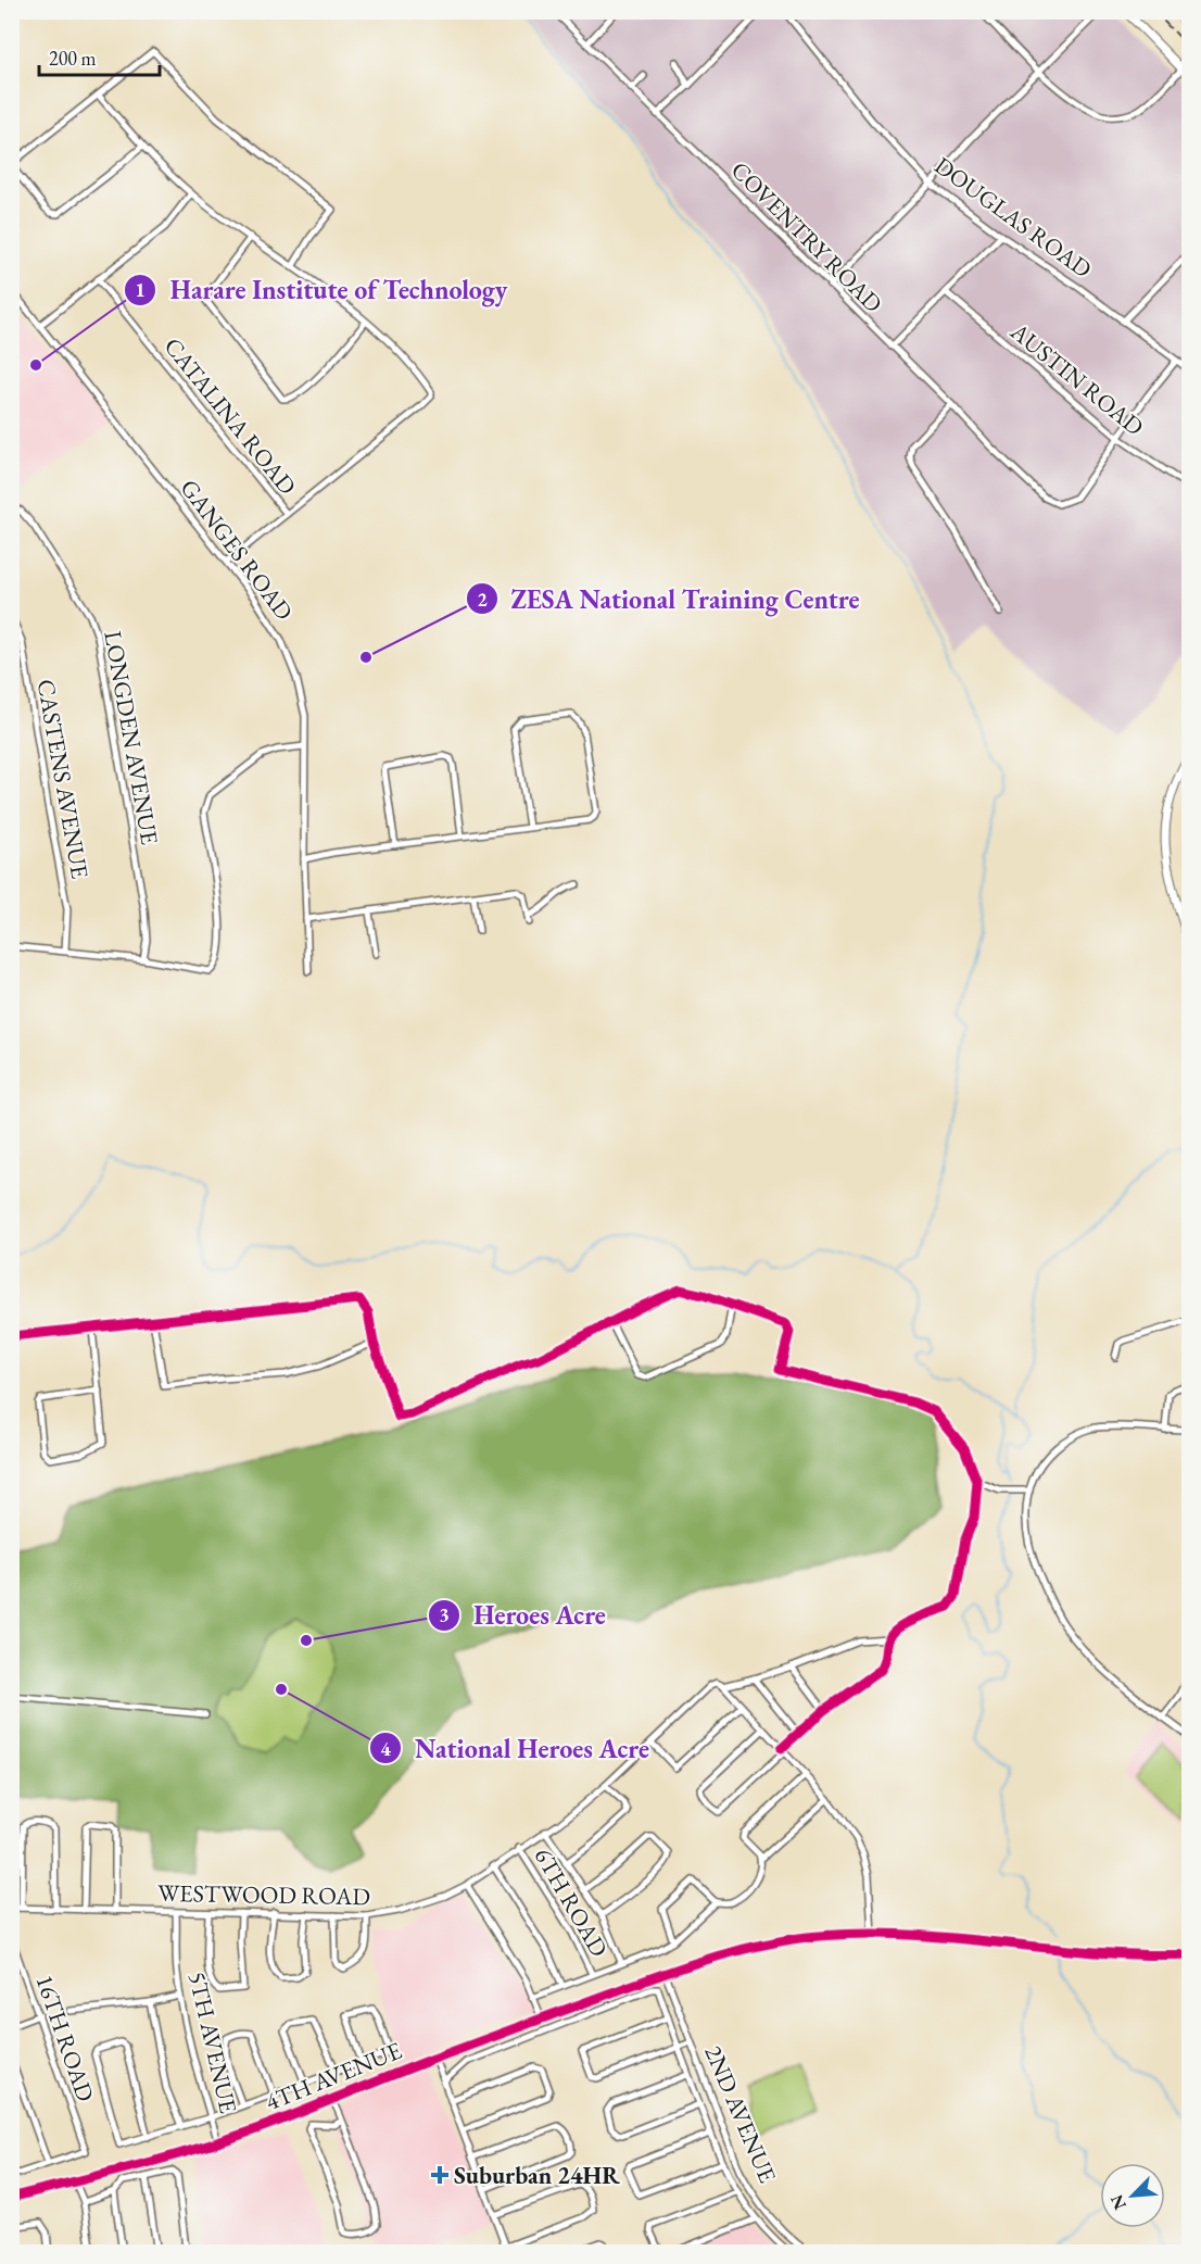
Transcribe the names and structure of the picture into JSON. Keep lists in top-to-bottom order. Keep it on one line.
{"streets":{"street":["DOUGLAS ROAD","COVENTRY ROAD","AUSTIN ROAD","CATALINA ROAD","GANGES ROAD","LONGDEN AVENUE","CASTENS AVENUE","WESTWOOD ROAD","6TH ROAD","16TH ROAD","5TH AVENUE","4TH AVENUE","2ND AVENUE"]},"crossings":[["COVENTRY ROAD","AUSTIN ROAD"],["WESTWOOD ROAD","6TH ROAD"],["WESTWOOD ROAD","5TH AVENUE"],["5TH AVENUE","4TH AVENUE"],["4TH AVENUE","2ND AVENUE"]],"places":{"other":["Harare Institute of Technology","ZESA National Training Centre","Heroes Acre","National Heroes Acre"],"health":["Suburban 24HR"]},"scale_bar":"200 m","north":"bottom left"}
